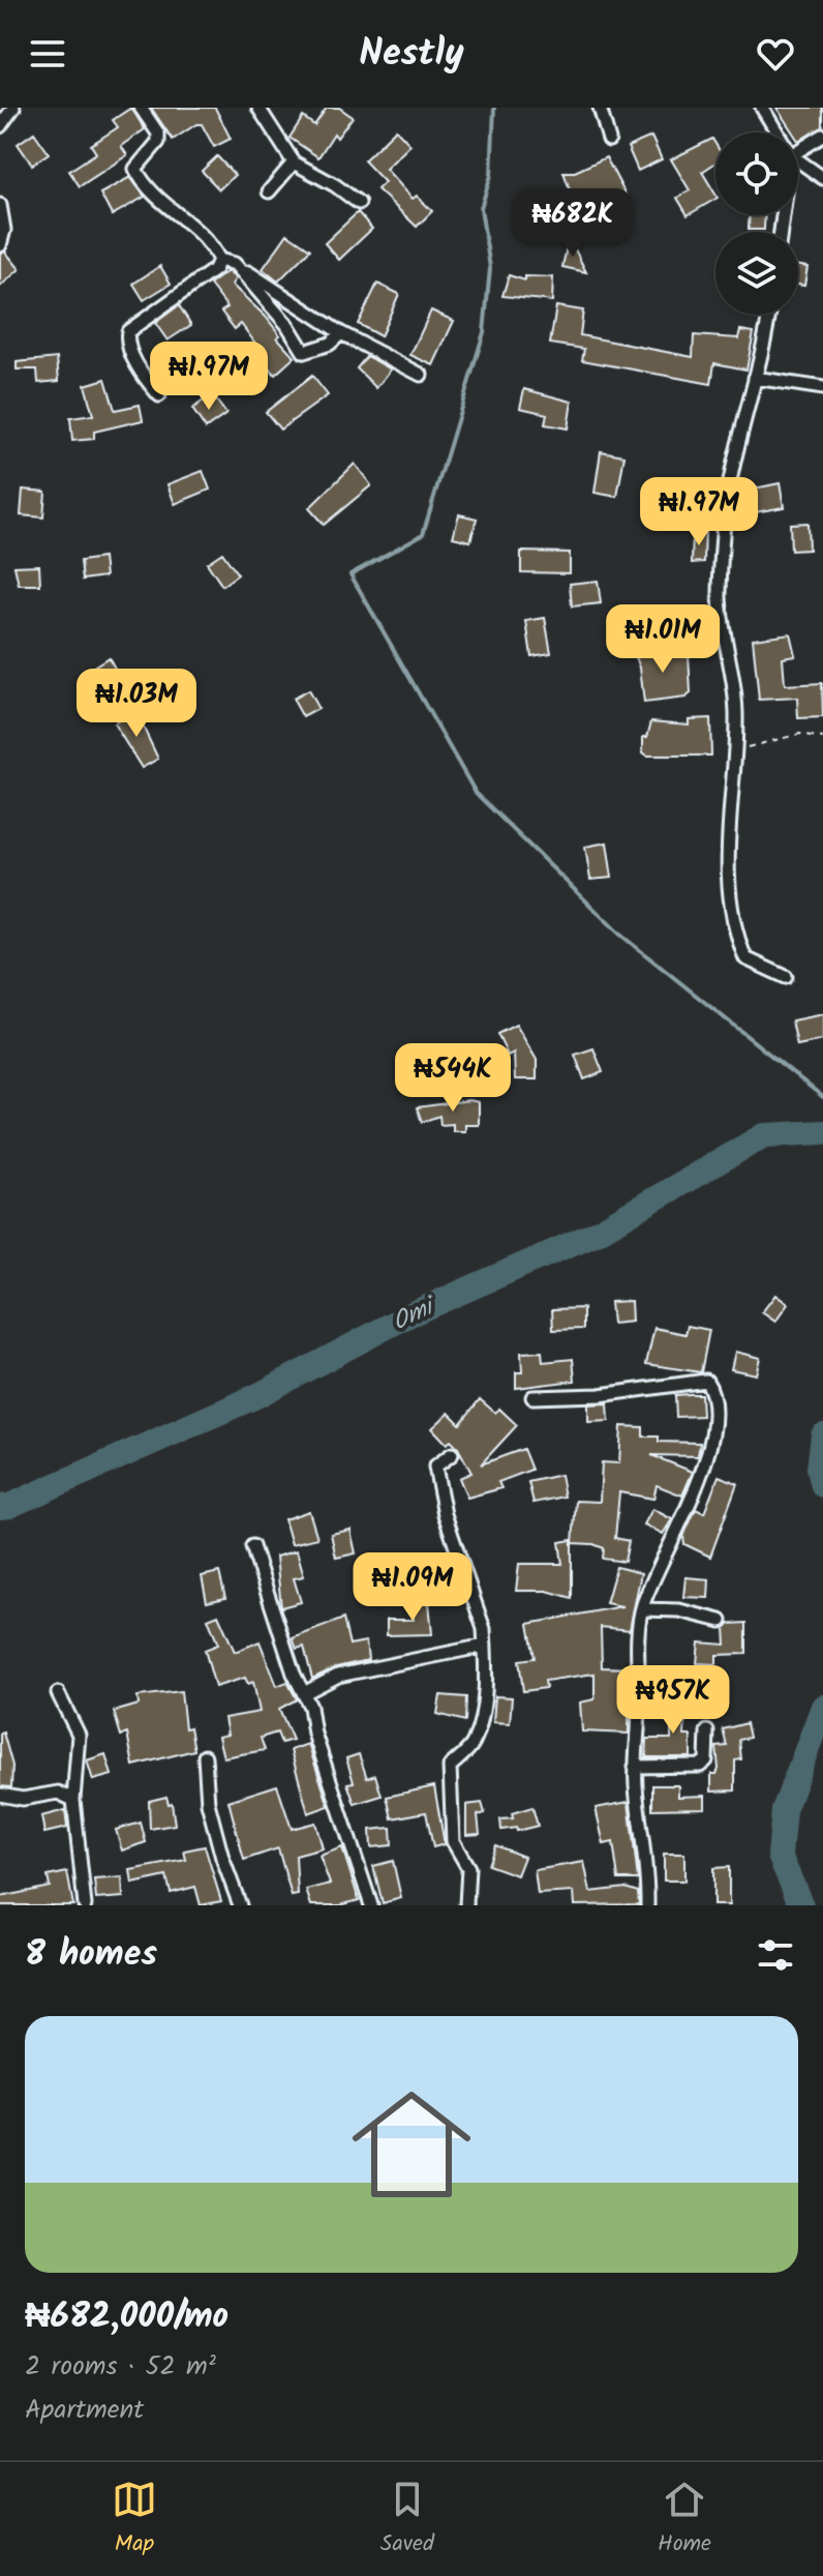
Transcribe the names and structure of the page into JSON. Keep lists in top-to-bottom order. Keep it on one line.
{"water":["Omi"],"page":{"header":"Nestly","price":["₦682K","₦1.97M","₦1.97M","₦1.01M","₦1.03M","₦544K","₦1.09M","₦957K"],"heading":"8 homes","list":[{"name":"₦682,000/mo","note":"2 rooms · 52 m² · Apartment"}],"tabs":["Map","Saved","Home"]}}
